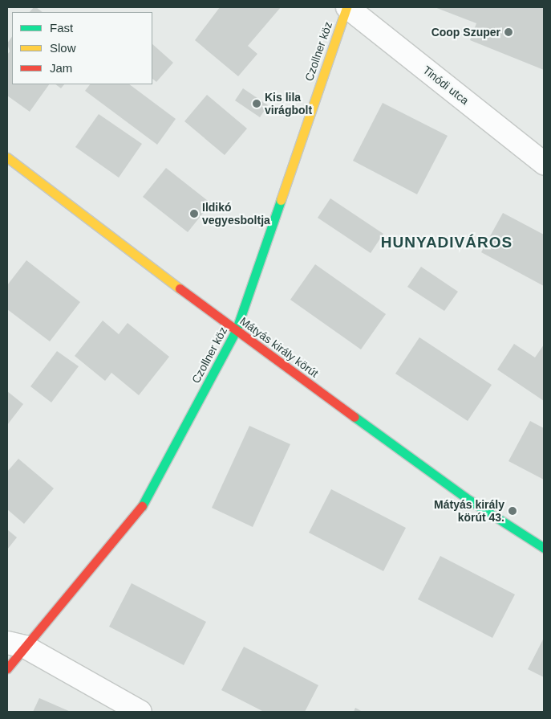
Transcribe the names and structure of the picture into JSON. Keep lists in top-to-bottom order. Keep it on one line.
{"streets":{"street":["Czollner köz","Tinódi utca","Mátyás király körút"]},"crossings":[["Czollner köz","Tinódi utca"],["Czollner köz","Mátyás király körút"]],"districts":["HUNYADIVÁROS"],"places":["Coop Szuper","Kis lila virágbolt","Ildikó vegyesboltja","Mátyás király körút 43."],"legend":["Fast","Slow","Jam"]}
